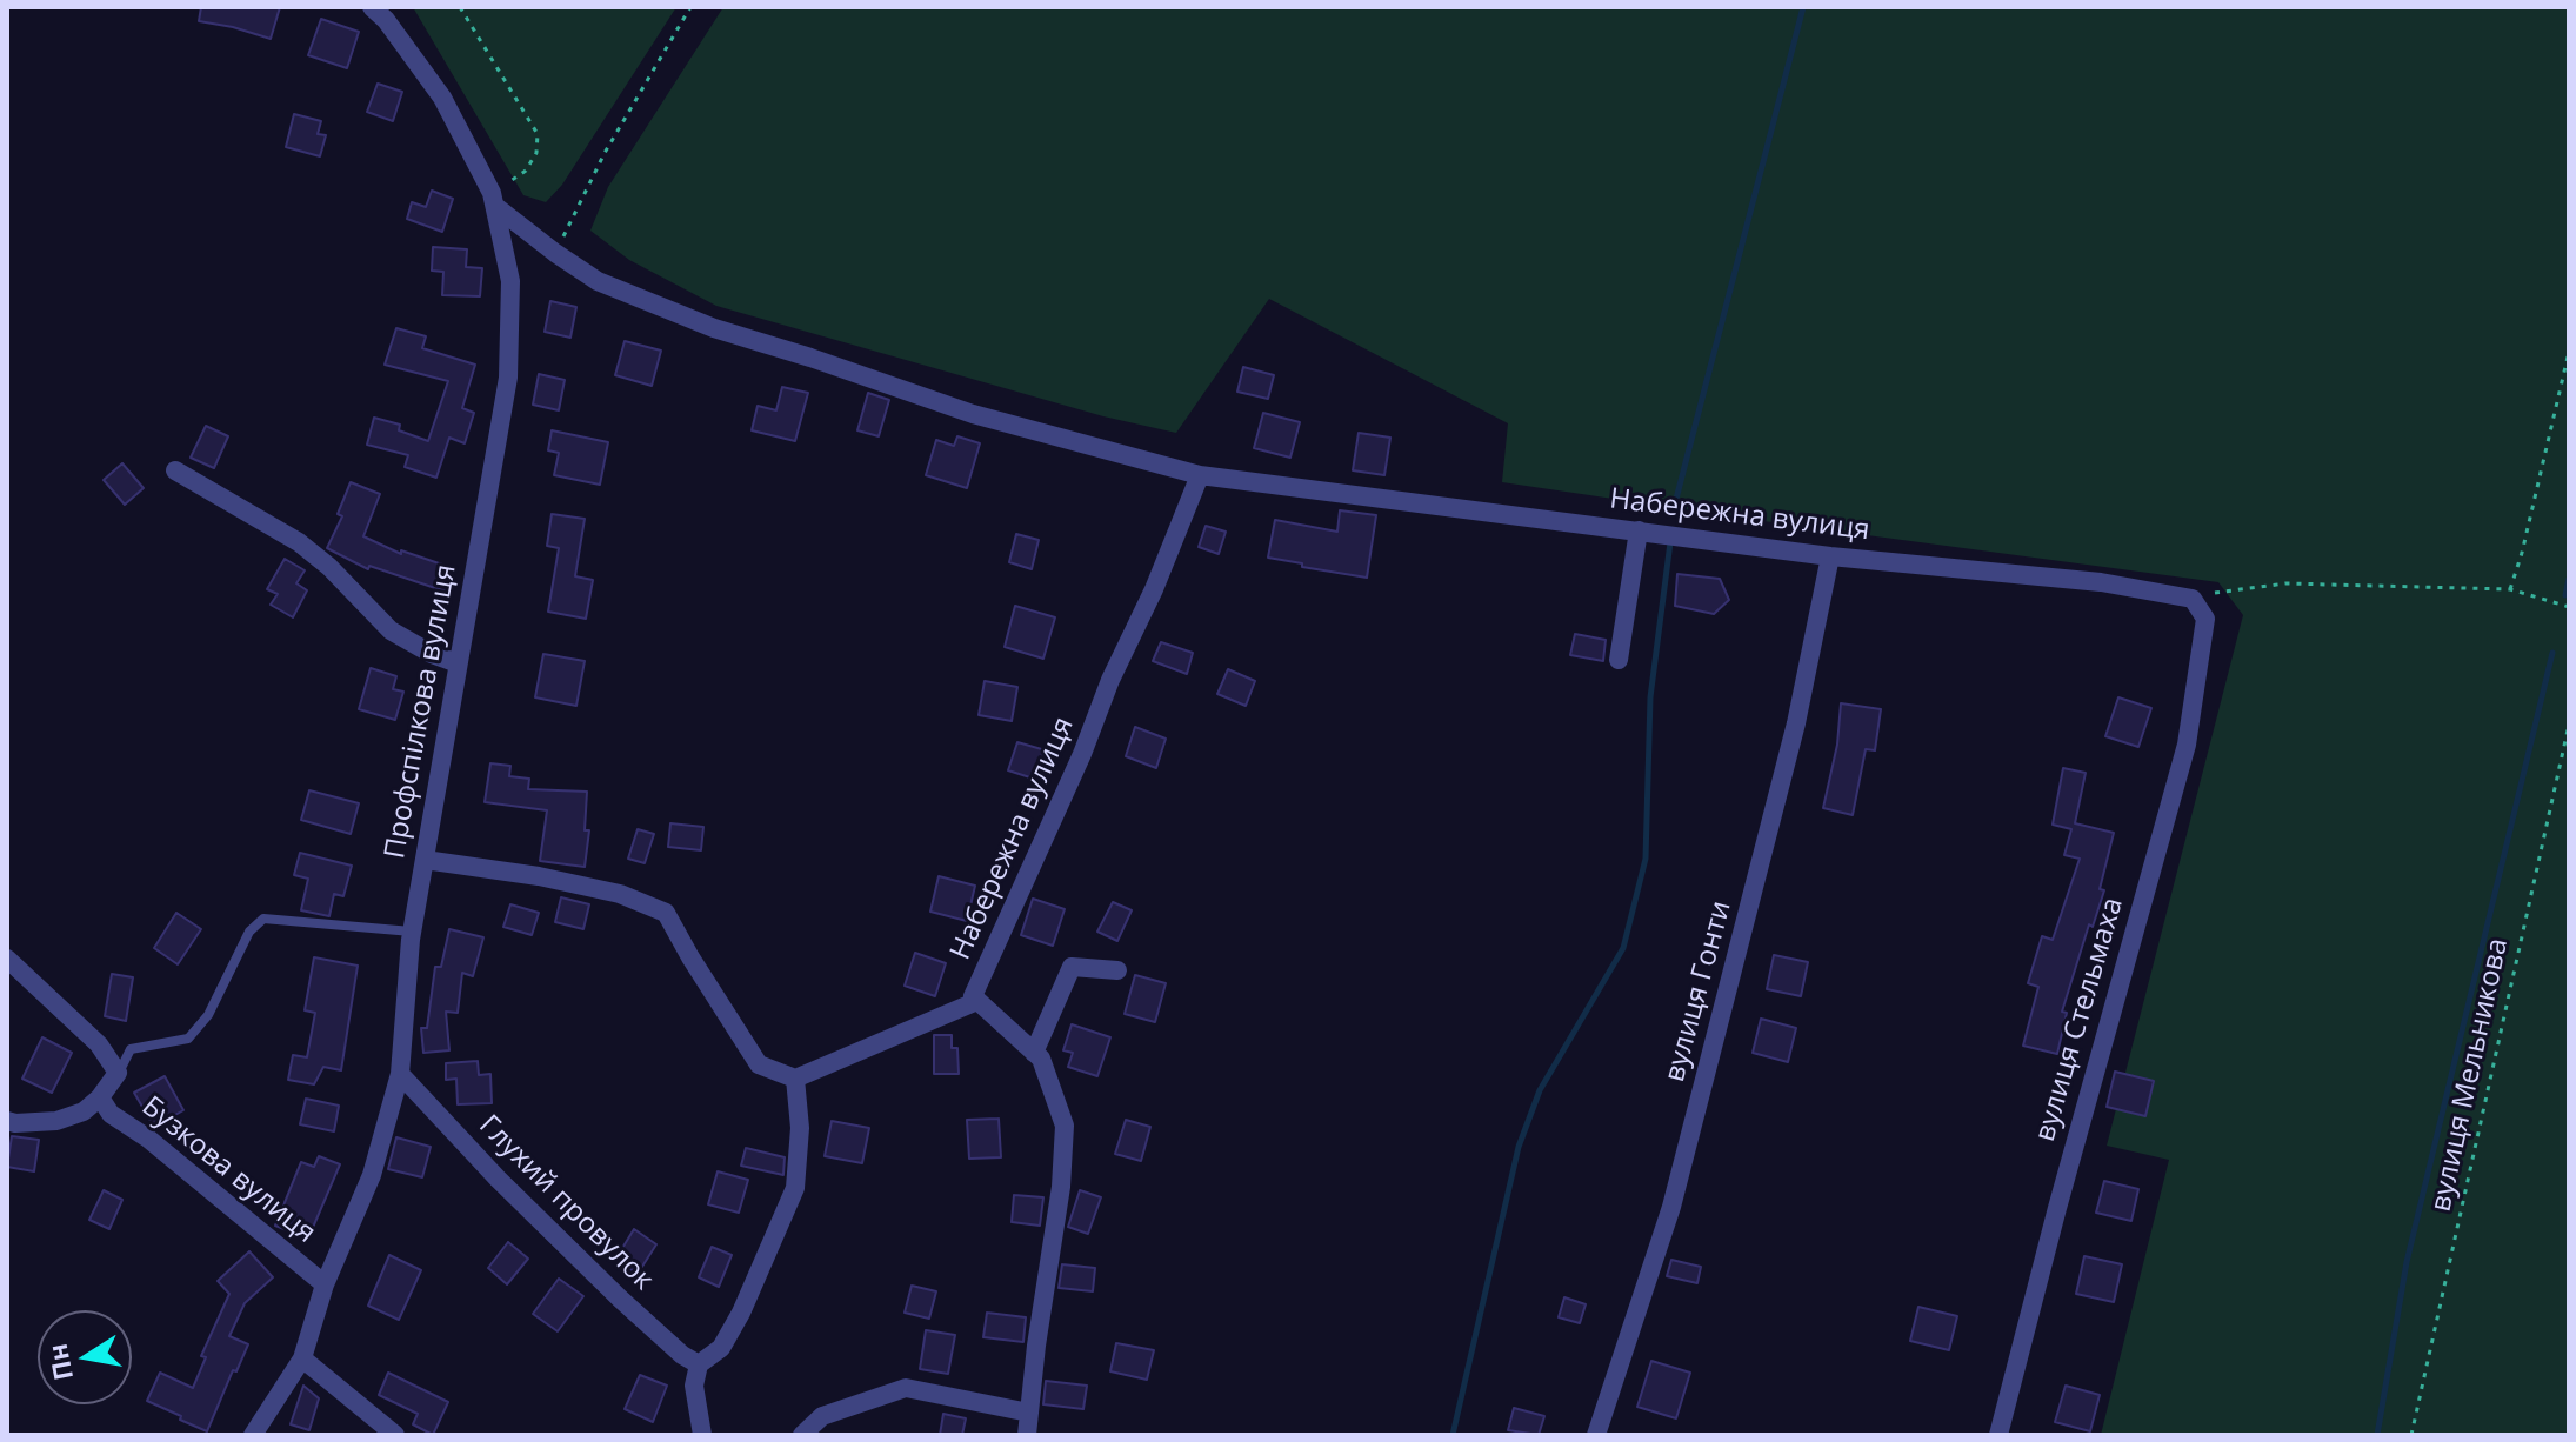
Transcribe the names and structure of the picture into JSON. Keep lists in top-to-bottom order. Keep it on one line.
{"streets":{"street":["Набережна вулиця","Профспілкова вулиця","вулиця Гонти","вулиця Стельмаха","Бузкова вулиця","Глухий провулок"],"path":["вулиця Мельникова"]},"crossings":[["Набережна вулиця","Профспілкова вулиця"],["Набережна вулиця","вулиця Гонти"],["Набережна вулиця","вулиця Стельмаха"],["Профспілкова вулиця","Бузкова вулиця"],["Профспілкова вулиця","Глухий провулок"]],"north":"left"}
